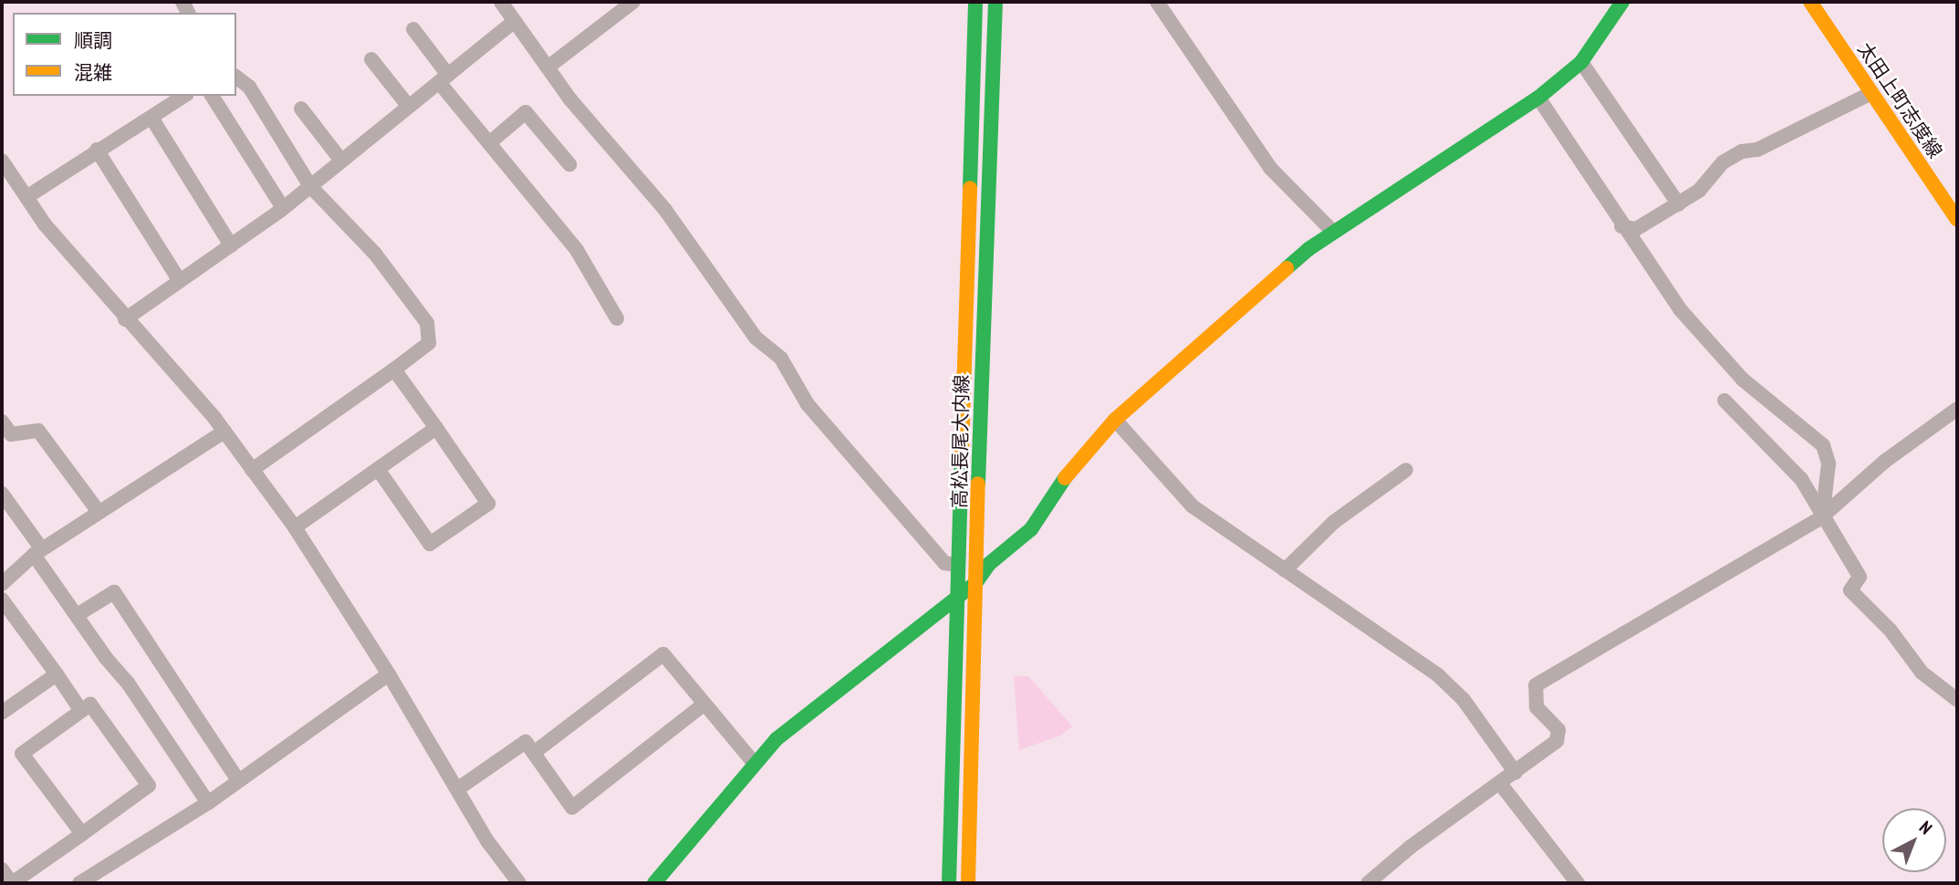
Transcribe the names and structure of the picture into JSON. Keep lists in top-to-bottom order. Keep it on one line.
{"streets":{"main road":["太田上町志度線","高松長尾大内線"]},"legend":["順調","混雑"],"north":"top right"}
